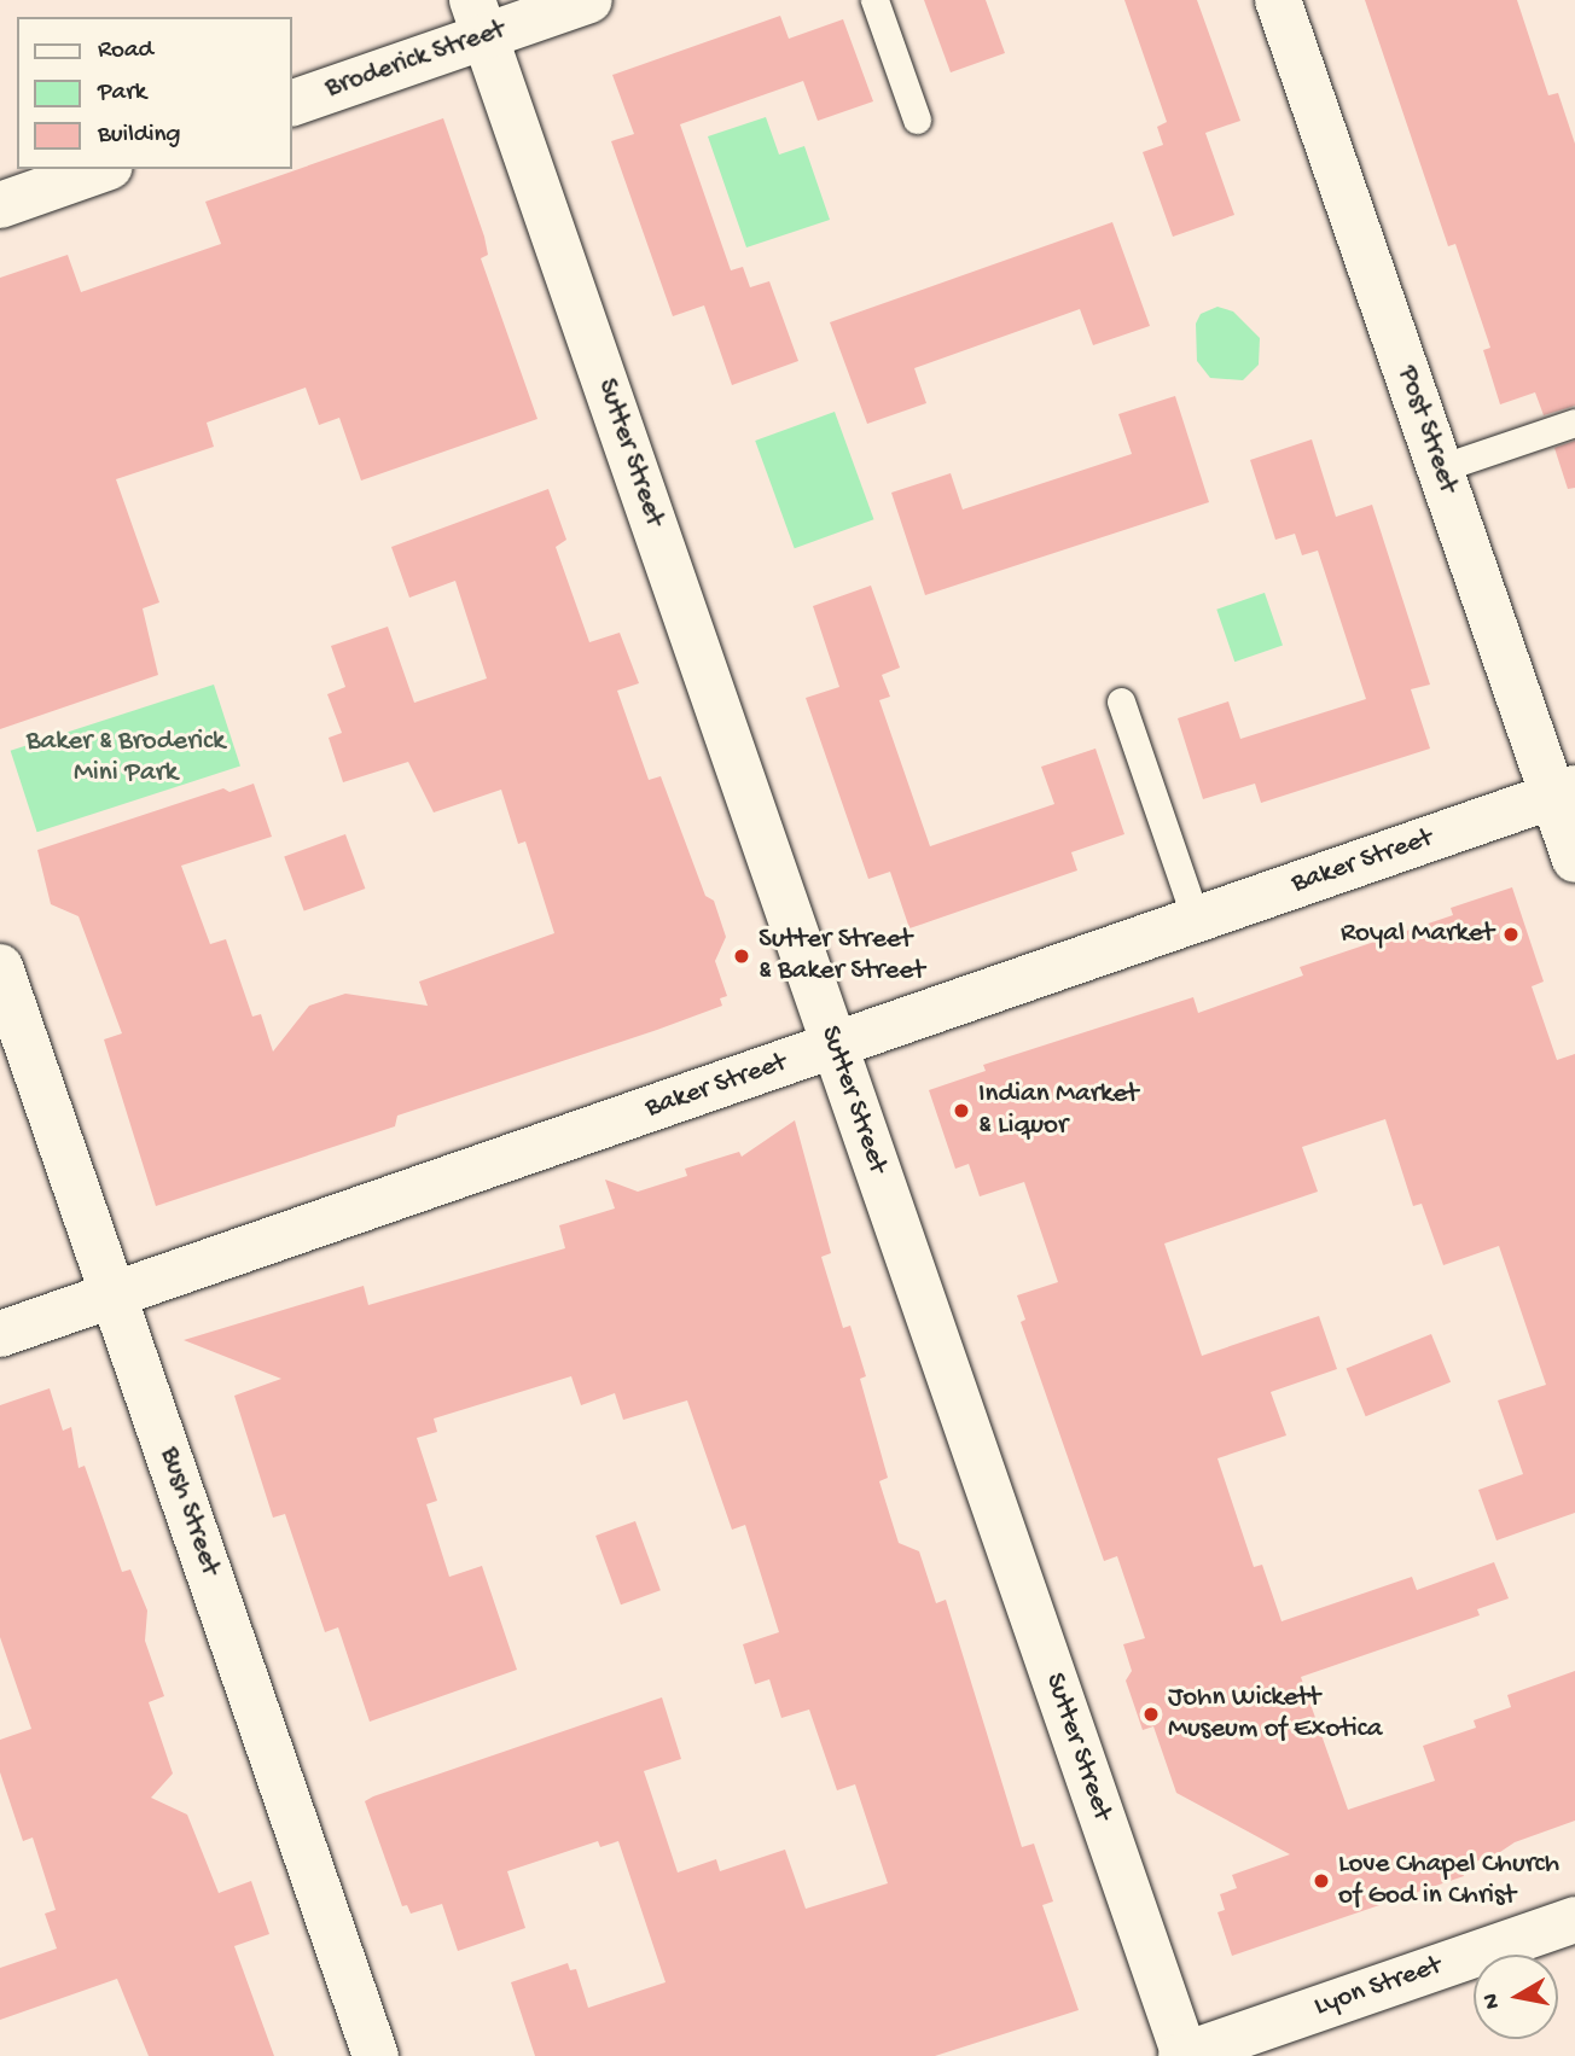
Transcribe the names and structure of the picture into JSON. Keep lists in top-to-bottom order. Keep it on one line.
{"streets":{"street":["Broderick Street","Post Street","Sutter Street","Baker Street","Bush Street","Lyon Street"]},"crossings":[["Broderick Street","Sutter Street"],["Post Street","Baker Street"],["Sutter Street","Baker Street"],["Sutter Street","Lyon Street"],["Baker Street","Bush Street"]],"parks":["Baker & Broderick Mini Park"],"places":["Royal Market","Sutter Street & Baker Street","Indian Market & Liquor","John Wickett Museum of Exotica","Love Chapel Church of God in Christ"],"legend":["Road","Park","Building"],"north":"left"}
